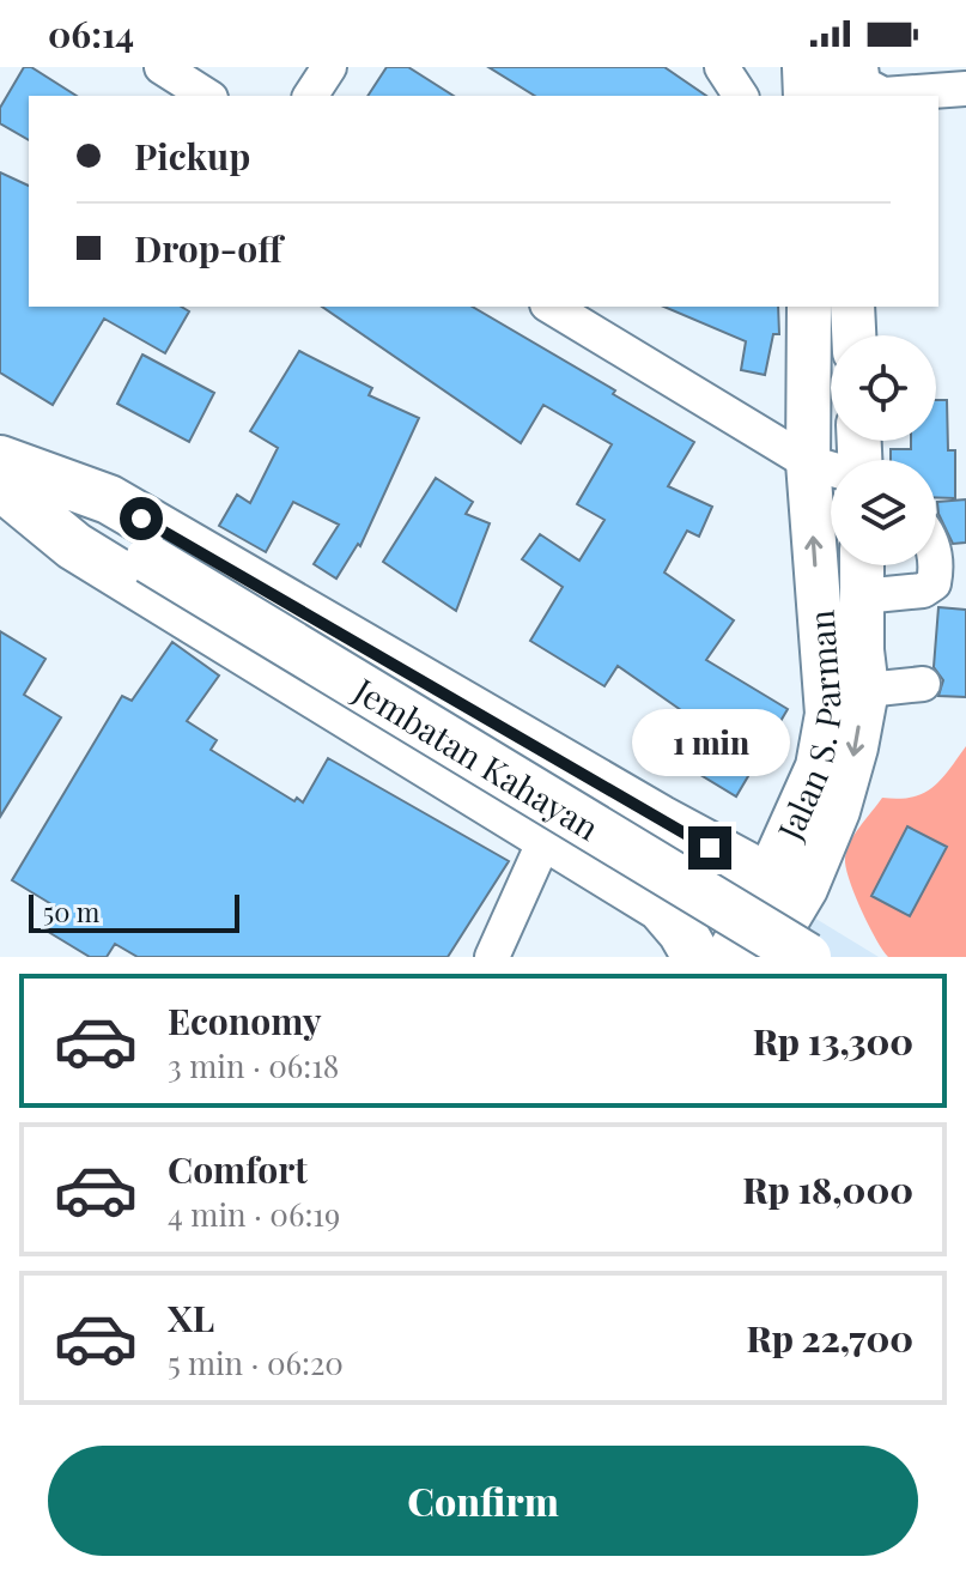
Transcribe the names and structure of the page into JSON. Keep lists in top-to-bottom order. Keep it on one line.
{"streets":{"highway":["Jembatan Kahayan"],"main road":["Jalan S. Parman"]},"scale_bar":"50 m","page":{"status":"06:14","banner":["Pickup","Drop-off"],"bubble":"1 min","scale":"50 m","list":[{"name":"Economy","note":"3 min · 06:18","value":"Rp 13,300"},{"name":"Comfort","note":"4 min · 06:19","value":"Rp 18,000"},{"name":"XL","note":"5 min · 06:20","value":"Rp 22,700"}],"buttons":"Confirm"}}
